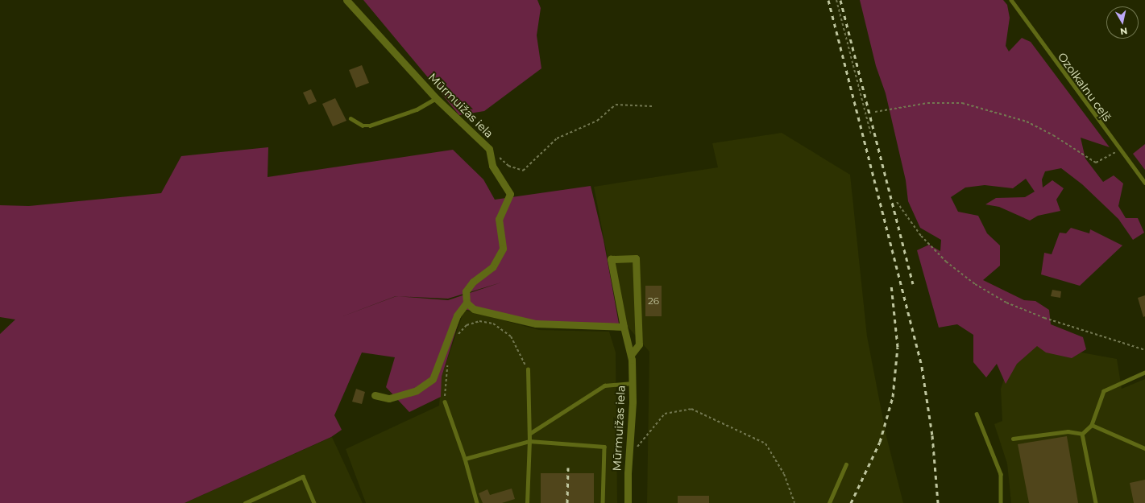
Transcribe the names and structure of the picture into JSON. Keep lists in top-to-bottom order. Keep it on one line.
{"streets":{"street":["Mūrmuižas iela"],"lane":["Ozolkalnu ceļš"]},"house_numbers":["26"],"north":"bottom"}
